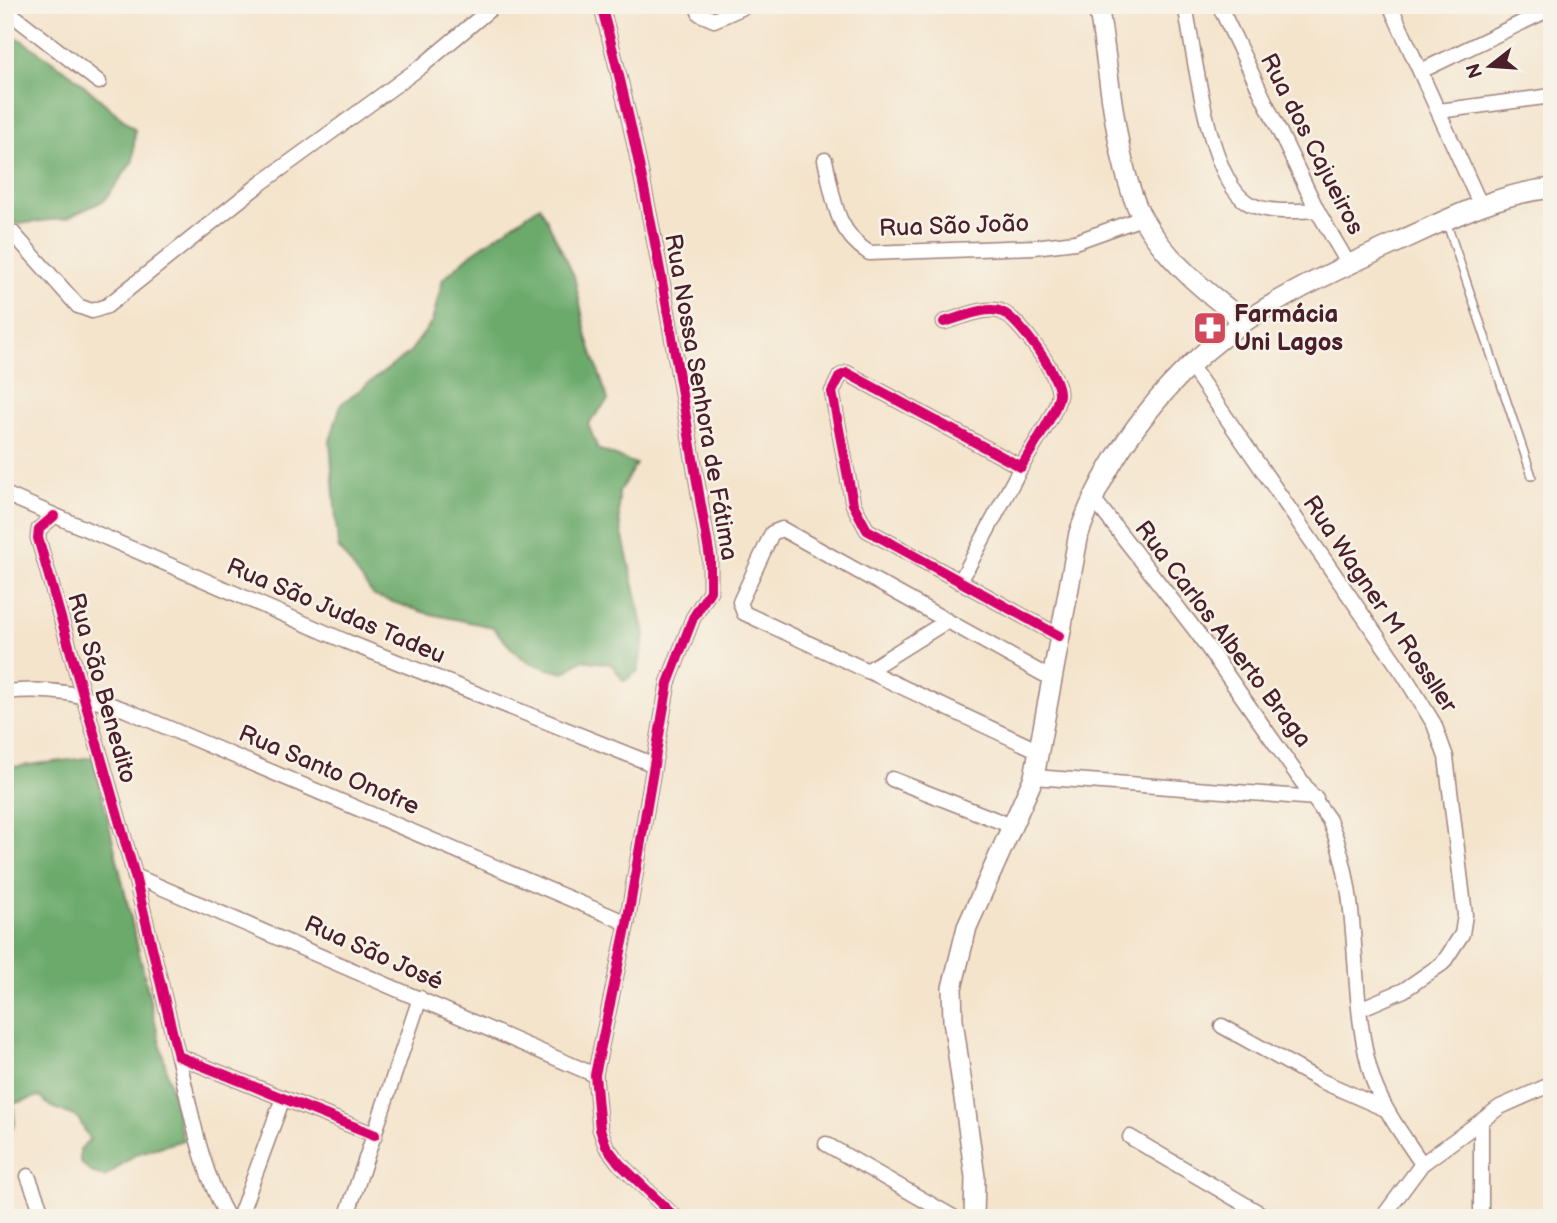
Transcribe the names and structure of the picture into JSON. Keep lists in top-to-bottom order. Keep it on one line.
{"streets":{"street":["Rua dos Cajueiros","Rua São João","Rua Nossa Senhora de Fátima","Rua Wagner M Rossller","Rua São Judas Tadeu","Rua Carlos Alberto Braga","Rua São Benedito","Rua Santo Onofre","Rua São José"]},"crossings":[["Rua Nossa Senhora de Fátima","Rua São Judas Tadeu"],["Rua Nossa Senhora de Fátima","Rua Santo Onofre"],["Rua Nossa Senhora de Fátima","Rua São José"],["Rua Wagner M Rossller","Rua Carlos Alberto Braga"],["Rua São Judas Tadeu","Rua São Benedito"],["Rua São Benedito","Rua Santo Onofre"],["Rua São Benedito","Rua São José"]],"places":{"pharmacy":["Farmácia Uni Lagos"]},"north":"left"}
